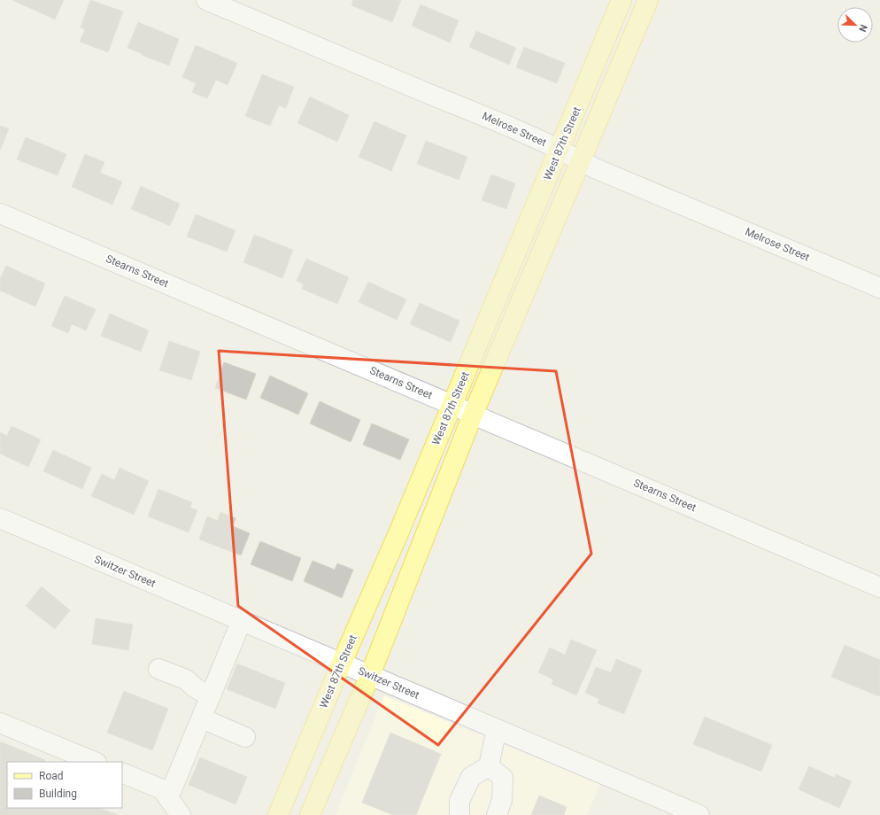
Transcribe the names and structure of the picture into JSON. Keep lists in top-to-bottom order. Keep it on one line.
{"streets":{"main road":["West 87th Street"],"street":["Melrose Street","Stearns Street","Switzer Street"]},"crossings":[["Melrose Street","West 87th Street"],["West 87th Street","Stearns Street"],["West 87th Street","Switzer Street"]],"legend":["Road","Building"],"north":"bottom right"}
